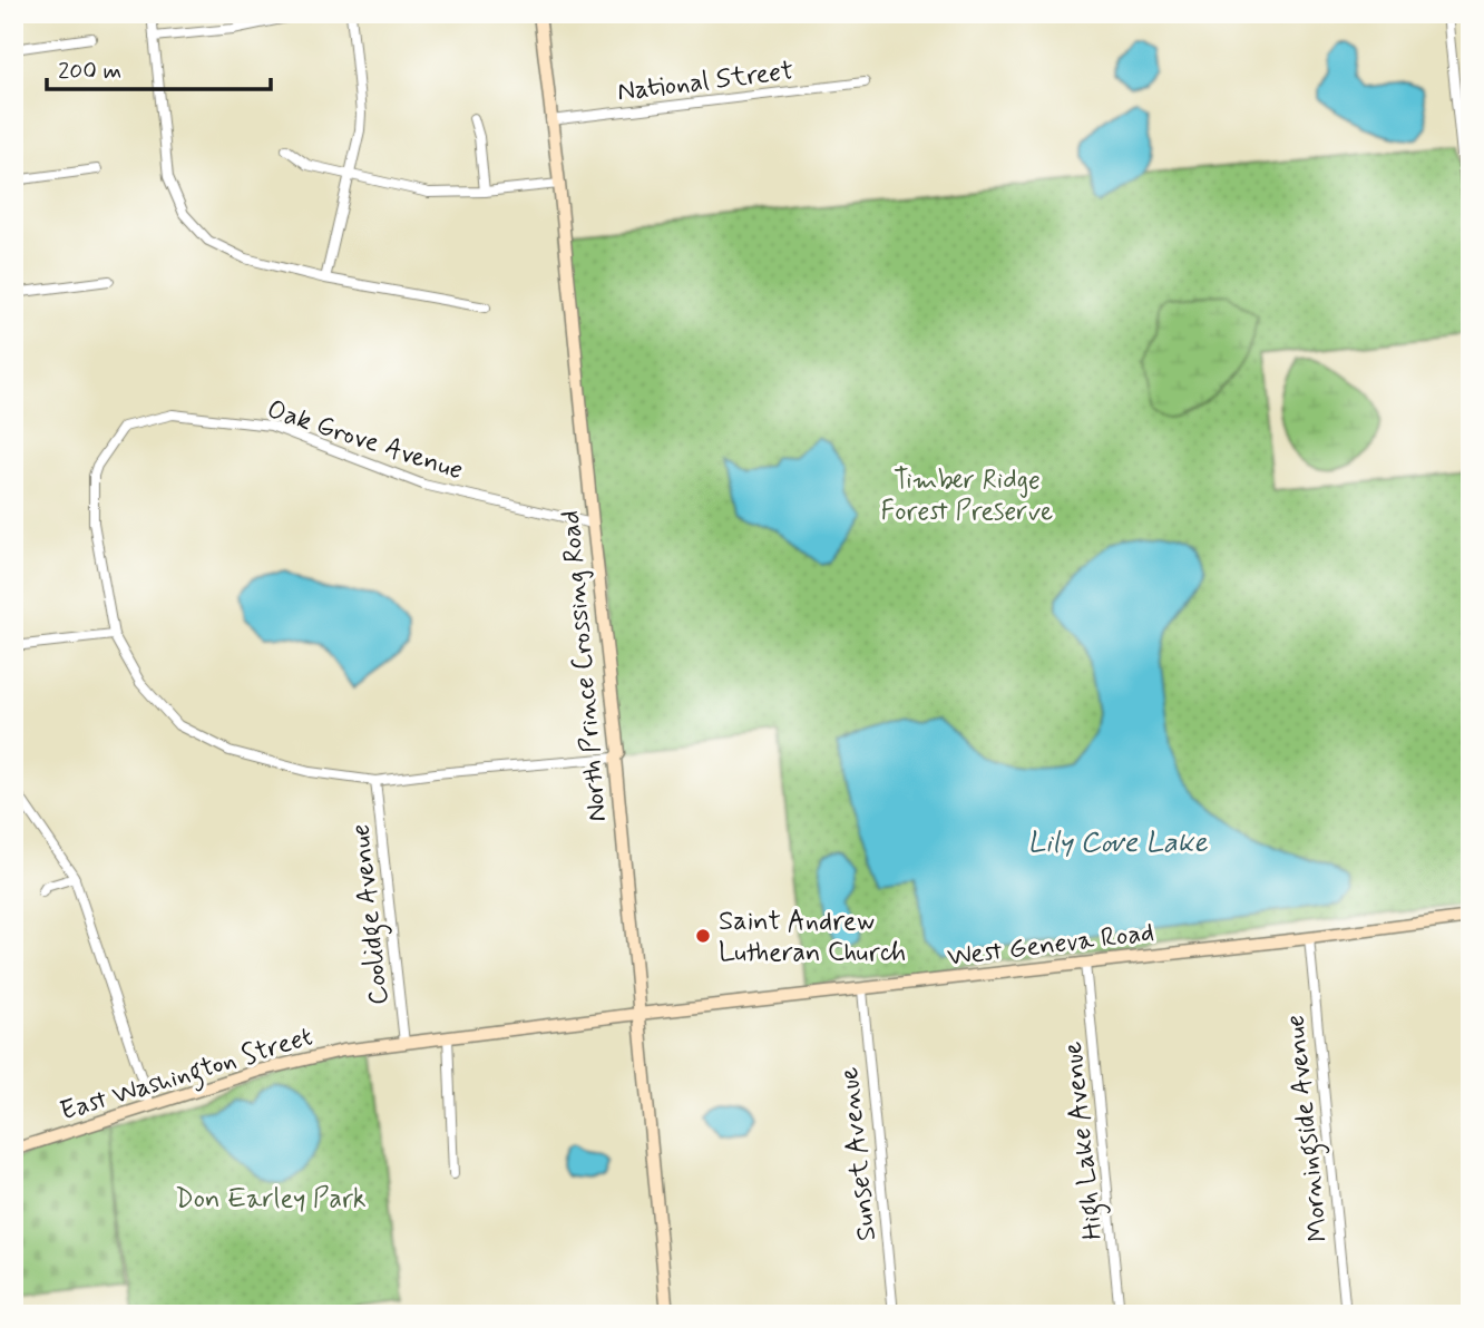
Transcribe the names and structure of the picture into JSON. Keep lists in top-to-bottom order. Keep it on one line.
{"streets":{"main road":["North Prince Crossing Road","West Geneva Road","East Washington Street"],"street":["National Street","Oak Grove Avenue","Coolidge Avenue","Morningside Avenue","High Lake Avenue","Sunset Avenue"]},"crossings":[["National Street","North Prince Crossing Road"],["Oak Grove Avenue","North Prince Crossing Road"],["North Prince Crossing Road","West Geneva Road"],["Coolidge Avenue","West Geneva Road"],["Coolidge Avenue","East Washington Street"],["West Geneva Road","East Washington Street"],["West Geneva Road","Morningside Avenue"],["West Geneva Road","High Lake Avenue"],["West Geneva Road","Sunset Avenue"]],"water":["Lily Cove Lake"],"parks":["Timber Ridge Forest Preserve","Don Earley Park"],"places":["Saint Andrew Lutheran Church"],"scale_bar":"200 m"}
